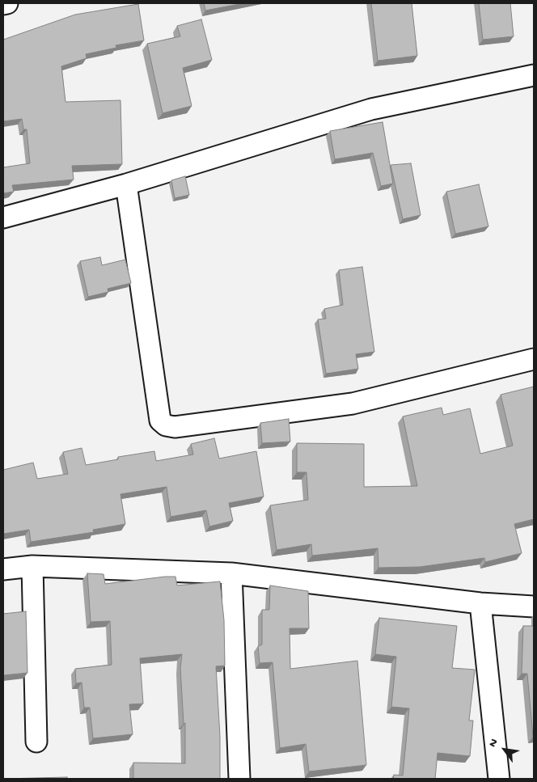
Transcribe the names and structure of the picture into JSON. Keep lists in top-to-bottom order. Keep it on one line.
{"north":"top left"}
